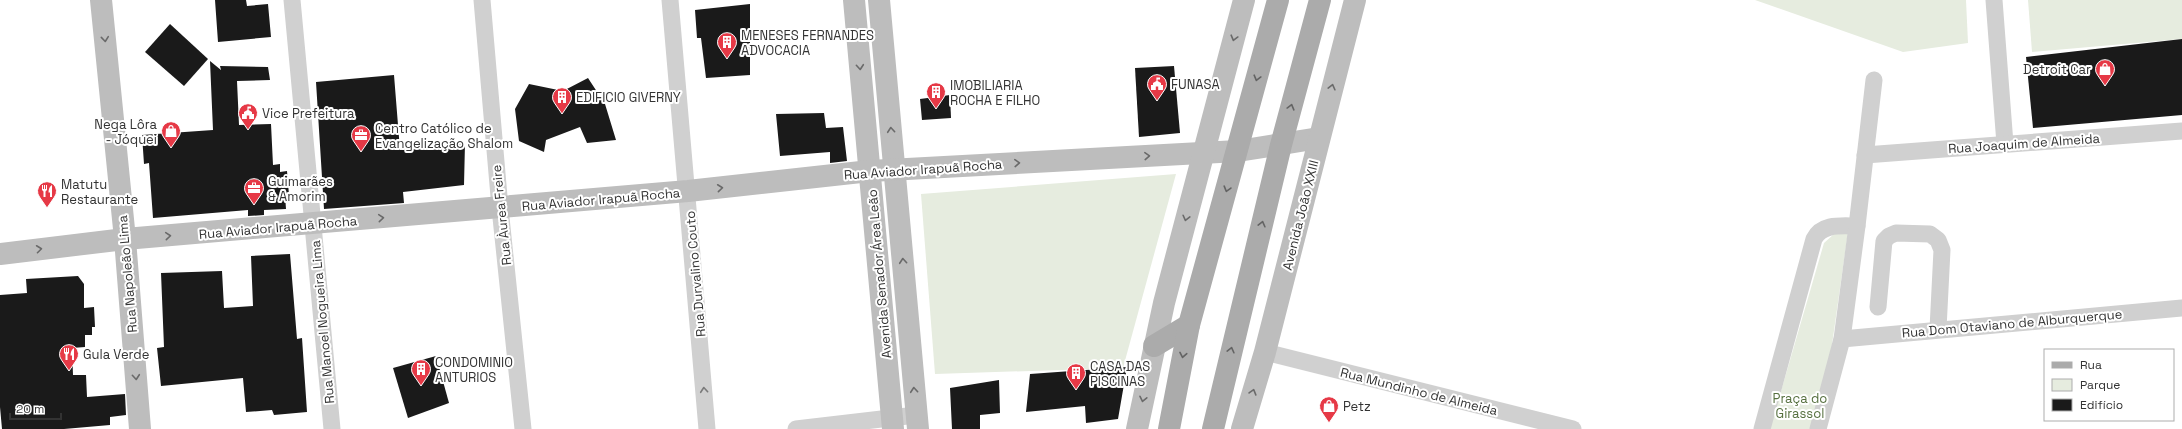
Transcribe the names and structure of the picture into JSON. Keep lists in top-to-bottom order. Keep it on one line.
{"streets":{"street":["Rua Joaquim de Almeida","Rua Aviador Irapuã Rocha","Rua Àurea Freire","Avenida João XXIII","Rua Napoleão Lima","Rua Durvalino Couto","Avenida Senador Área Leão","Rua Manoel Nogueira Lima","Rua Dom Otaviano de Alburquerque","Rua Mundinho de Almeida"]},"crossings":[["Rua Aviador Irapuã Rocha","Rua Àurea Freire"],["Rua Aviador Irapuã Rocha","Avenida João XXIII"],["Rua Aviador Irapuã Rocha","Rua Napoleão Lima"],["Rua Aviador Irapuã Rocha","Rua Durvalino Couto"],["Rua Aviador Irapuã Rocha","Avenida Senador Área Leão"],["Rua Aviador Irapuã Rocha","Rua Manoel Nogueira Lima"],["Avenida João XXIII","Rua Mundinho de Almeida"]],"one_way":["Rua Aviador Irapuã Rocha","Rua Napoleão Lima","Rua Durvalino Couto"],"parks":["Praça do Girassol"],"places":{"building":["MENESES FERNANDES ADVOCACIA","IMOBILIARIA ROCHA E FILHO","EDIFICIO GIVERNY","CONDOMINIO ANTURIOS","CASA DAS PISCINAS"],"shop":["Detroit Car","Nega Lôra - Jóquei","Petz"],"public building":["FUNASA","Vice Prefeitura"],"office":["Centro Católico de Evangelização Shalom","Guimarães & Amorim"],"restaurant":["Matutu Restaurante","Gula Verde"]},"legend":["Rua","Parque","Edifício"],"scale_bar":"20 m"}
